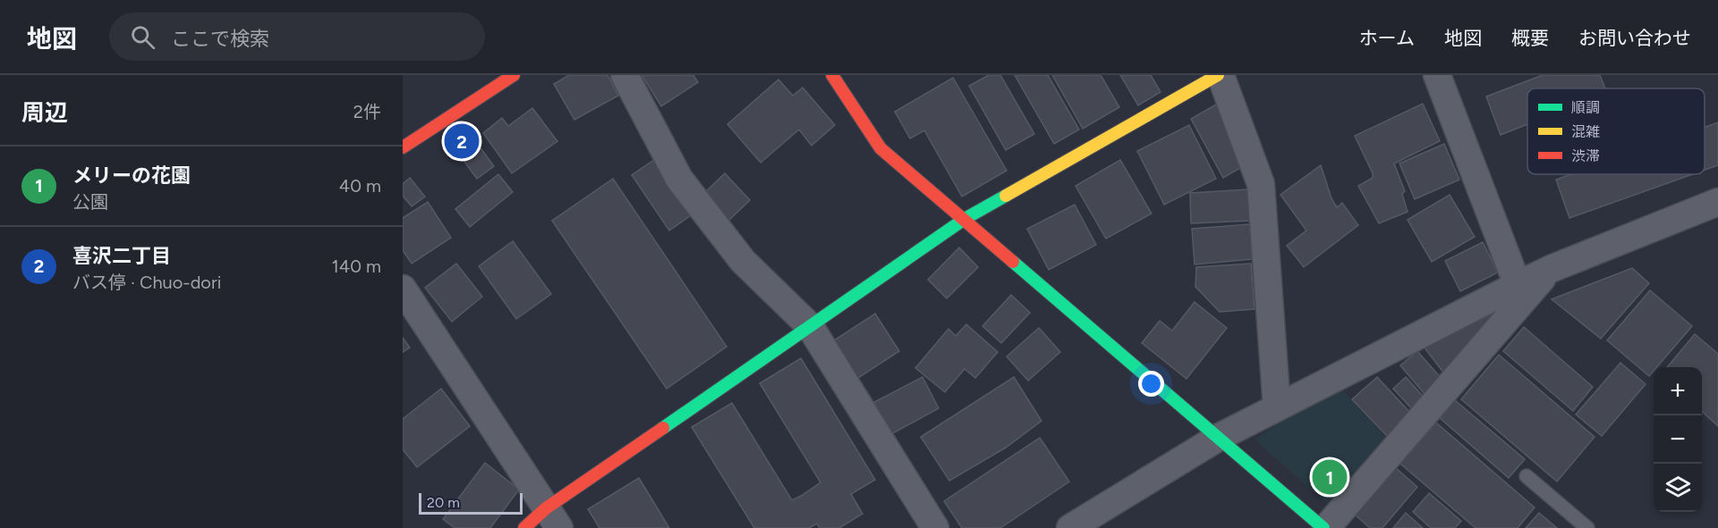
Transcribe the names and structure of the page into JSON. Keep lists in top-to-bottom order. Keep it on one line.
{"legend":["順調","混雑","渋滞"],"scale_bar":"20 m","page":{"header":"地図","search":"ここで検索","nav":["ホーム","地図","概要","お問い合わせ"],"heading":["周辺","2件"],"pins":["2","1"],"list":[{"mark":"1","name":"メリーの花園","note":"公園","value":"40 m"},{"mark":"2","name":"喜沢二丁目","note":"バス停 · Chuo-dori","value":"140 m"}],"map_buttons":["+","−"],"scale":"20 m"}}
